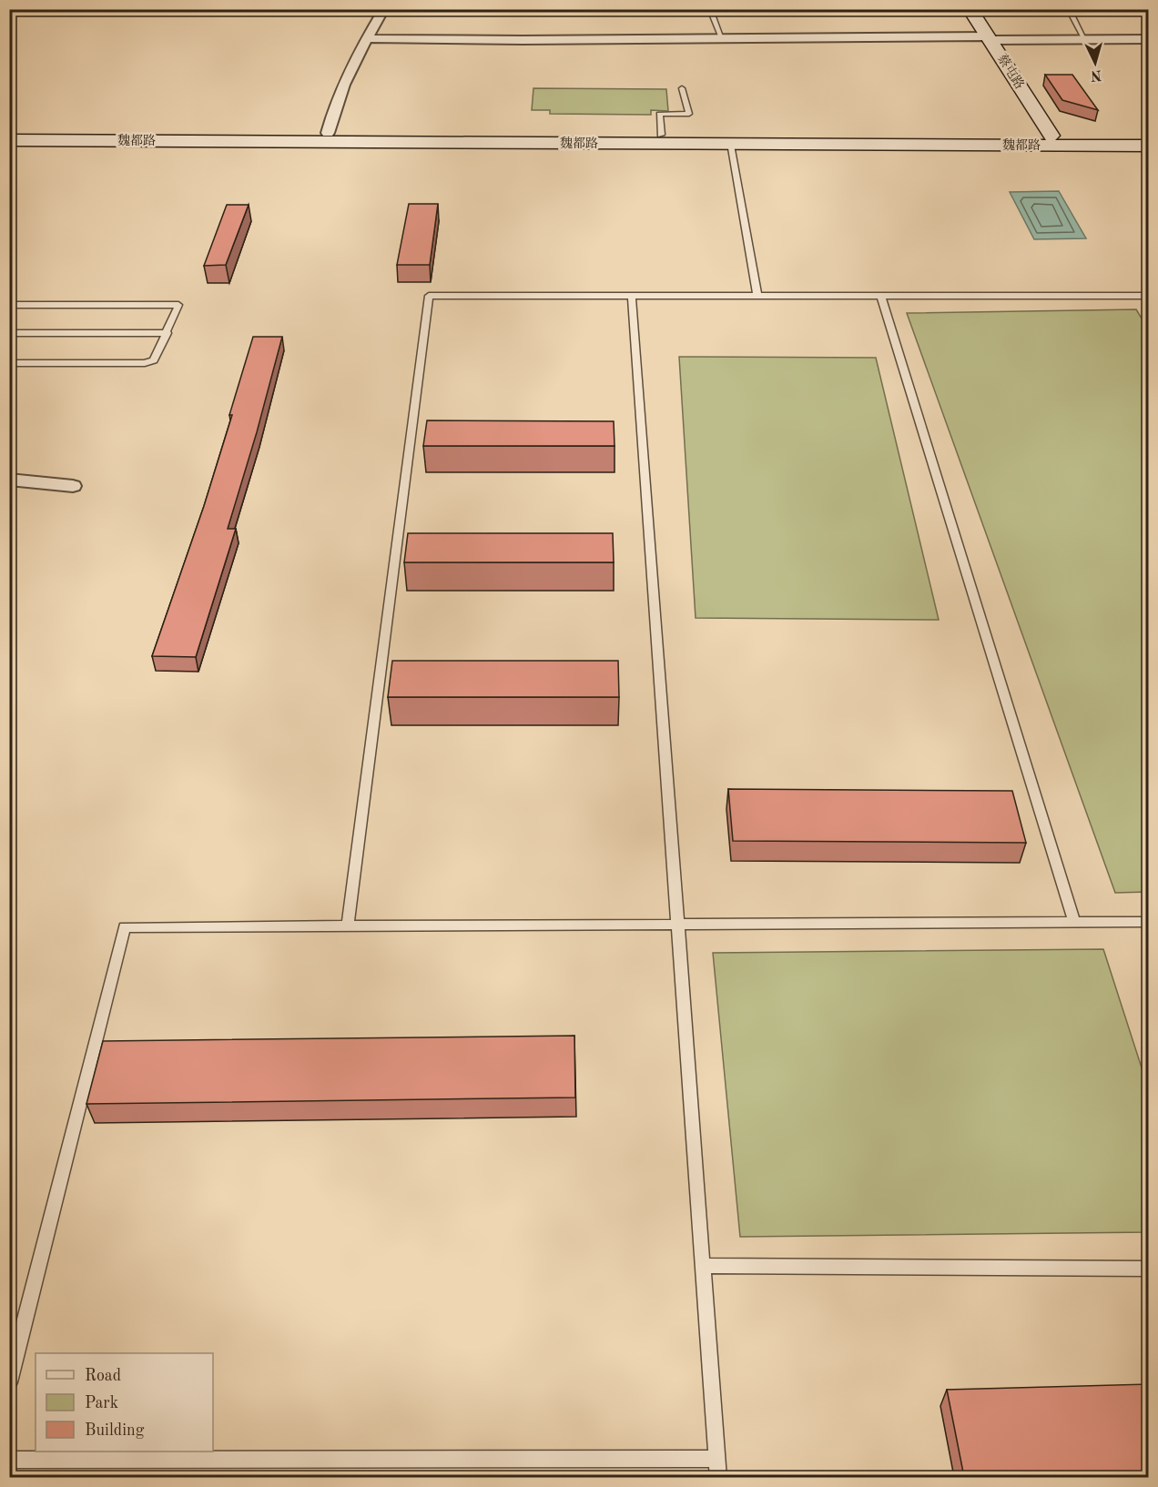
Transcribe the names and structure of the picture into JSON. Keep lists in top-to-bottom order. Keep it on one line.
{"streets":{"main road":["蔡屯路","魏都路"]},"crossings":[["蔡屯路","魏都路"]],"legend":["Road","Park","Building"],"north":"bottom"}
